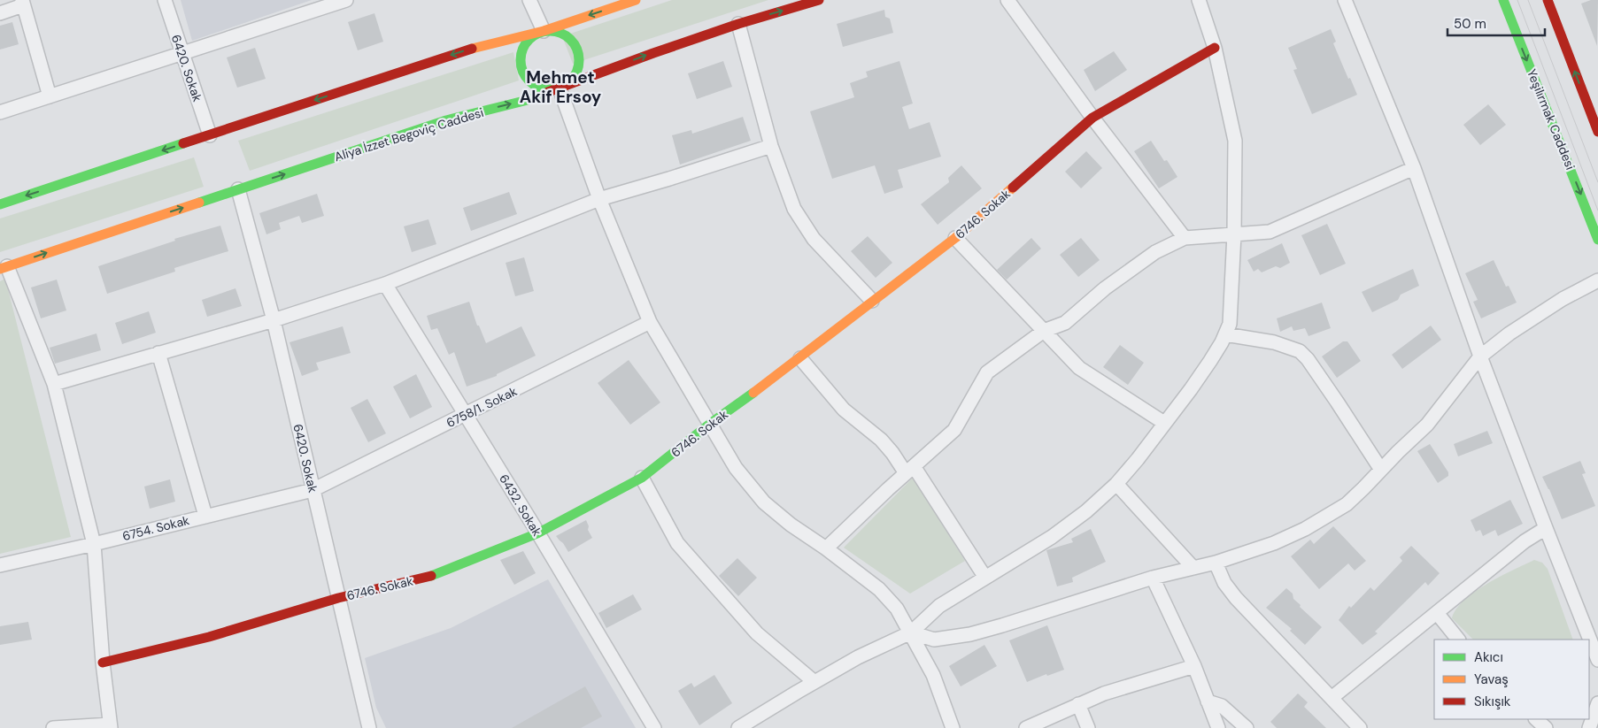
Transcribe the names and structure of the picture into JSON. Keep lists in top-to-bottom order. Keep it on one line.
{"streets":{"main road":["Yeşilırmak Caddesi","Aliya İzzet Begoviç Caddesi","6746. Sokak"],"street":["6420. Sokak","6758/1. Sokak","6432. Sokak","6754. Sokak"]},"crossings":[["6420. Sokak","Aliya İzzet Begoviç Caddesi"],["6420. Sokak","6746. Sokak"],["6420. Sokak","6758/1. Sokak"],["6420. Sokak","6754. Sokak"],["6746. Sokak","6432. Sokak"],["6758/1. Sokak","6432. Sokak"],["6758/1. Sokak","6754. Sokak"]],"districts":["Mehmet Akif Ersoy"],"legend":["Akıcı","Yavaş","Sıkışık"],"scale_bar":"50 m"}
